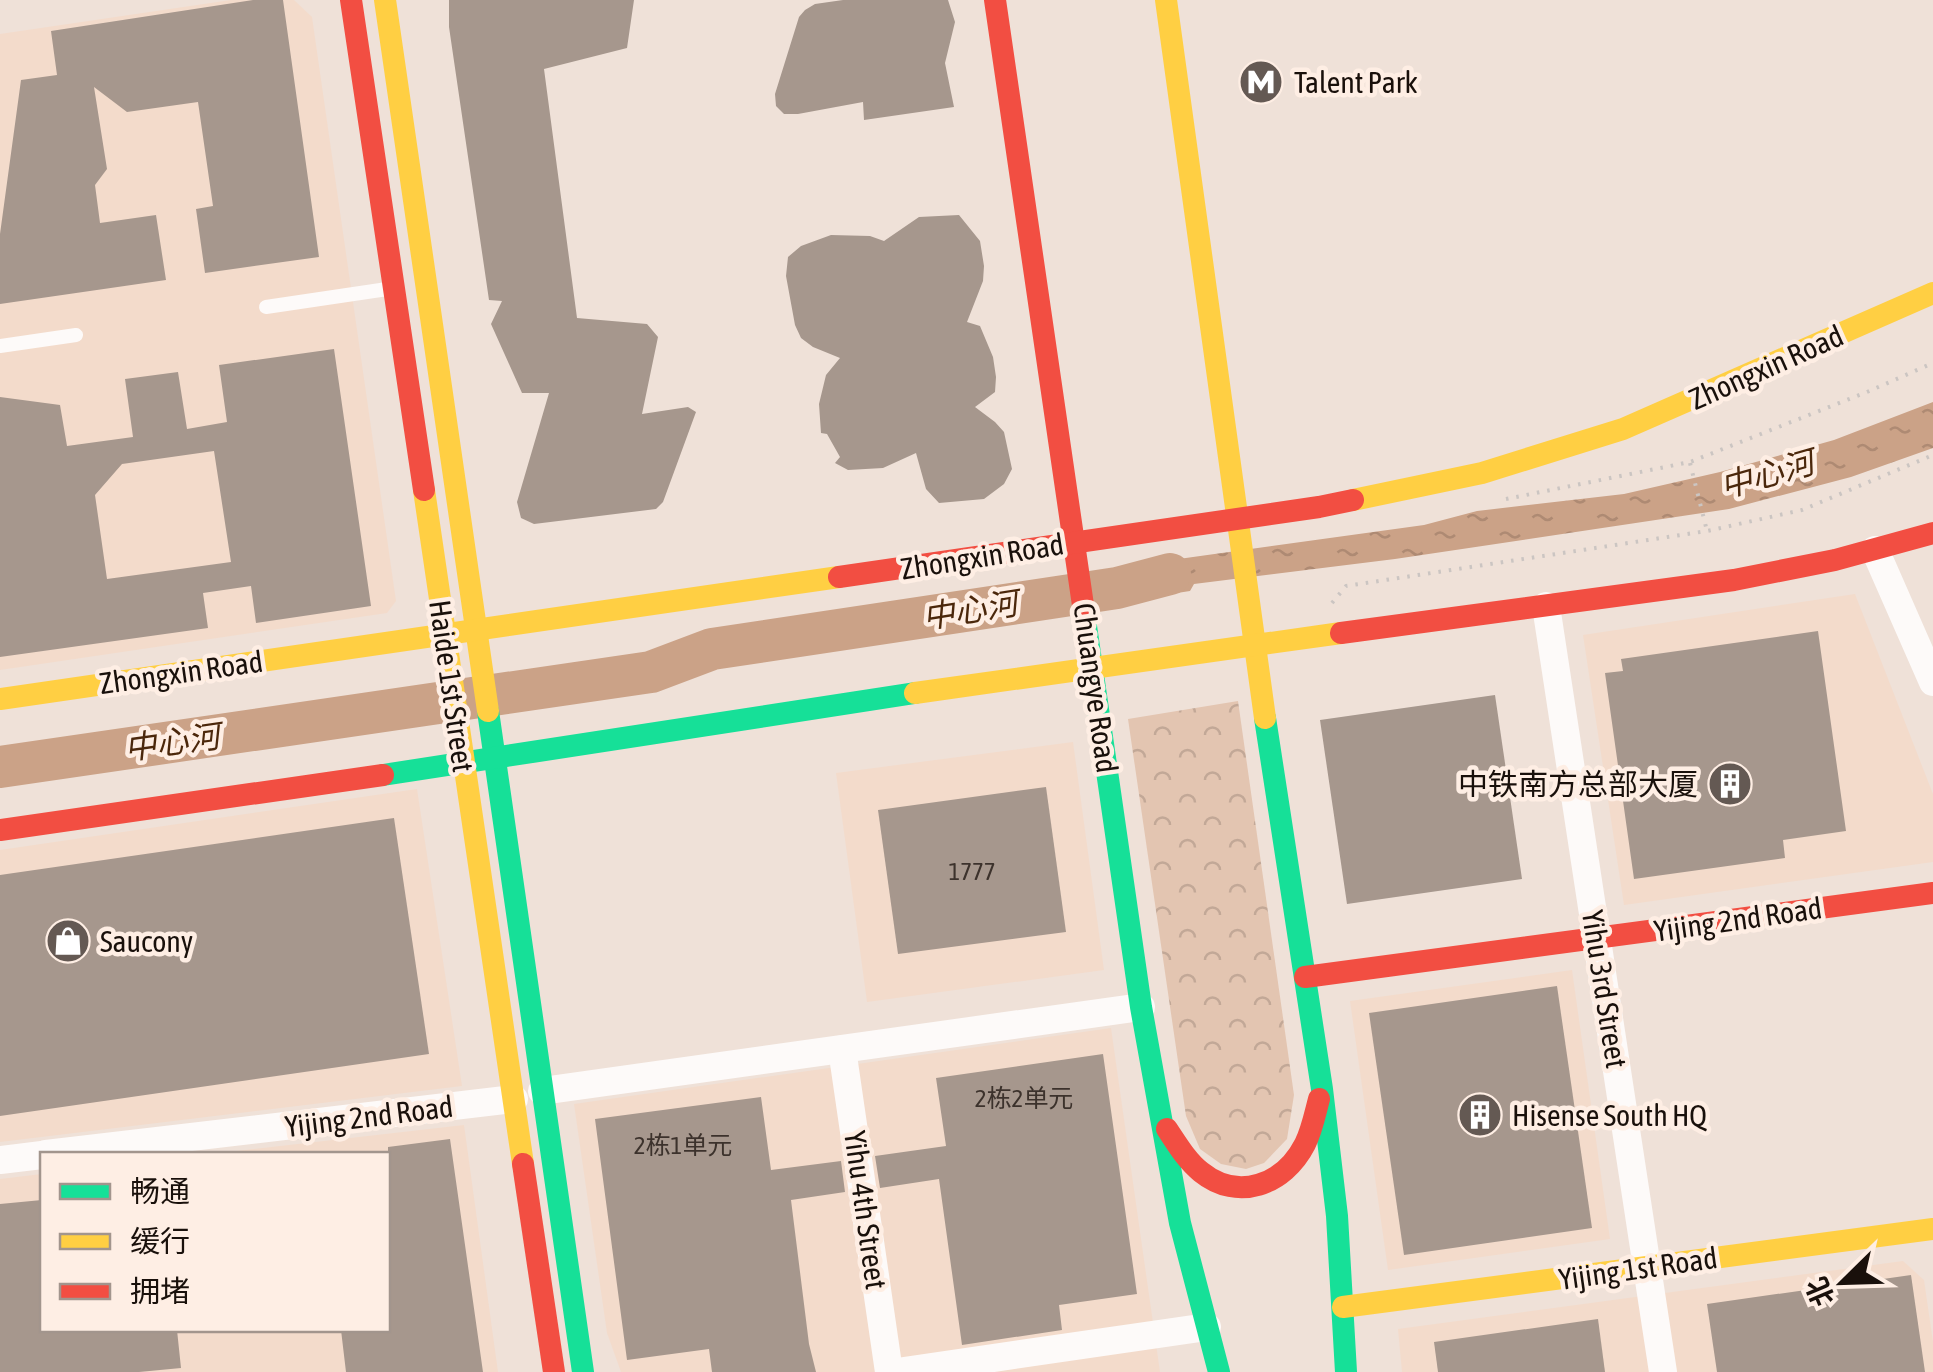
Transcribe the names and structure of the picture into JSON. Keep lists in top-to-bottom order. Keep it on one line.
{"streets":{"main road":["Zhongxin Road","Haide 1st Street","Chuangye Road","Yijing 2nd Road","Yijing 1st Road"],"street":["Yihu 3rd Street","Yihu 4th Street"]},"crossings":[["Zhongxin Road","Haide 1st Street"],["Zhongxin Road","Chuangye Road"],["Haide 1st Street","Yijing 2nd Road"],["Yijing 2nd Road","Yihu 3rd Street"],["Yihu 3rd Street","Yijing 1st Road"]],"water":["中心河"],"places":{"metro station":["Talent Park"],"building":["中铁南方总部大厦","Hisense South HQ"],"shop":["Saucony"]},"house_numbers":["1777","2栋2单元","2栋1单元"],"legend":["畅通","缓行","拥堵"],"north":"bottom left"}
